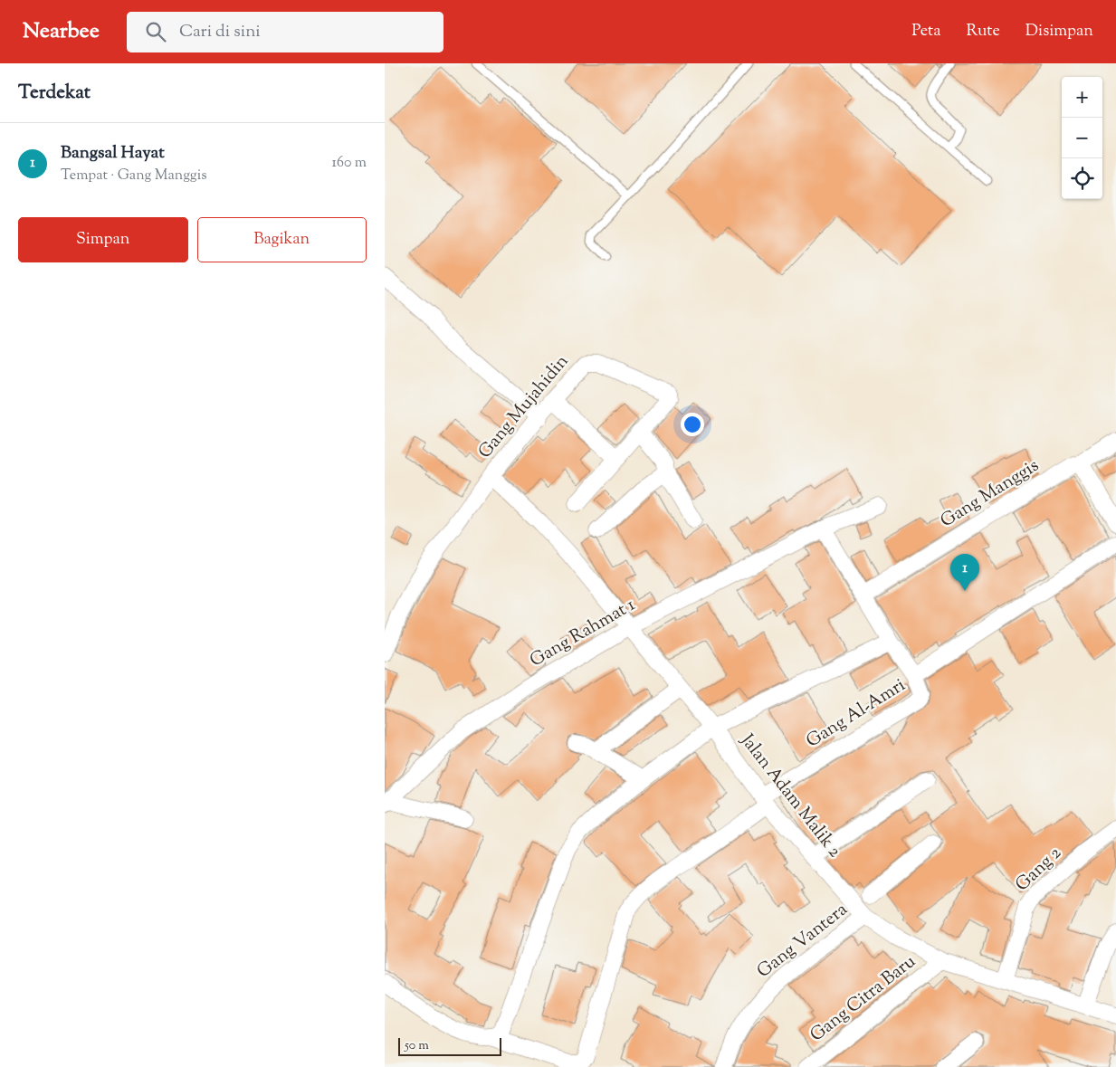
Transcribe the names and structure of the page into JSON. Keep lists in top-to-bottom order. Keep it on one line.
{"streets":{"street":["Gang Mujahidin","Gang Manggis","Gang Rahmat 1","Gang Al-Amri","Jalan Adam Malik 2","Gang 2","Gang Vantera","Gang Citra Baru"]},"crossings":[["Gang Mujahidin","Jalan Adam Malik 2"],["Gang Manggis","Gang Al-Amri"],["Gang Rahmat 1","Gang Al-Amri"],["Gang Rahmat 1","Jalan Adam Malik 2"],["Gang Al-Amri","Jalan Adam Malik 2"],["Jalan Adam Malik 2","Gang 2"],["Jalan Adam Malik 2","Gang Vantera"],["Jalan Adam Malik 2","Gang Citra Baru"]],"scale_bar":"50 m","page":{"header":"Nearbee","search":"Cari di sini","nav":["Peta","Rute","Disimpan"],"heading":"Terdekat","map_buttons":["+","−"],"list":[{"mark":"1","name":"Bangsal Hayat","note":"Tempat · Gang Manggis","value":"160 m"}],"buttons":["Simpan","Bagikan"],"pins":"1","scale":"50 m"}}
